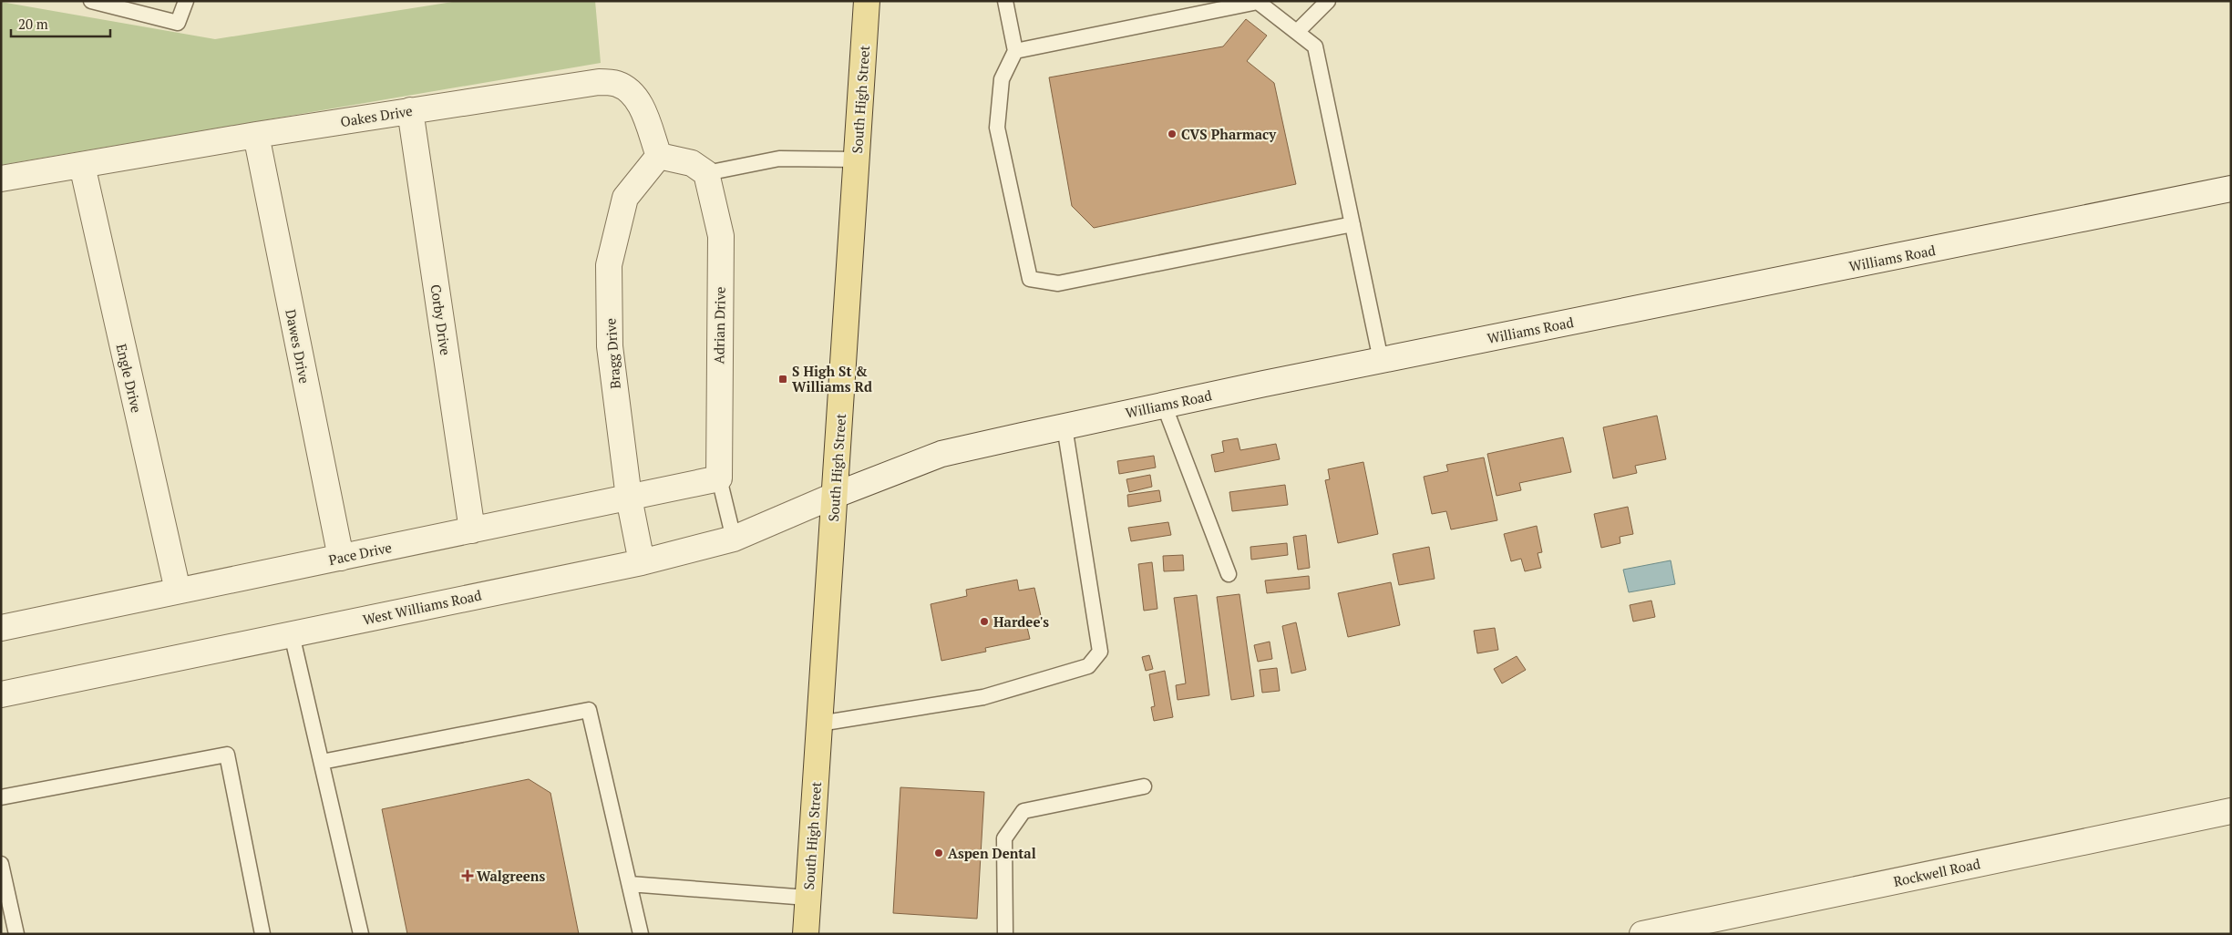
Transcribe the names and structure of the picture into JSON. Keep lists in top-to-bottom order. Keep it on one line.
{"streets":{"main road":["South High Street"],"street":["Oakes Drive","Williams Road","Corby Drive","Adrian Drive","Dawes Drive","Bragg Drive","Engle Drive","Pace Drive","West Williams Road","Rockwell Road"]},"crossings":[["South High Street","Williams Road"],["South High Street","West Williams Road"],["Oakes Drive","Corby Drive"],["Oakes Drive","Dawes Drive"],["Oakes Drive","Bragg Drive"],["Oakes Drive","Engle Drive"],["Williams Road","West Williams Road"],["Corby Drive","Pace Drive"],["Adrian Drive","Pace Drive"],["Dawes Drive","Pace Drive"],["Bragg Drive","Pace Drive"],["Bragg Drive","West Williams Road"],["Engle Drive","Pace Drive"]],"places":{"other":["CVS Pharmacy","Hardee's","Aspen Dental"],"transit":["S High St & Williams Rd"],"health":["Walgreens"]},"scale_bar":"20 m"}
